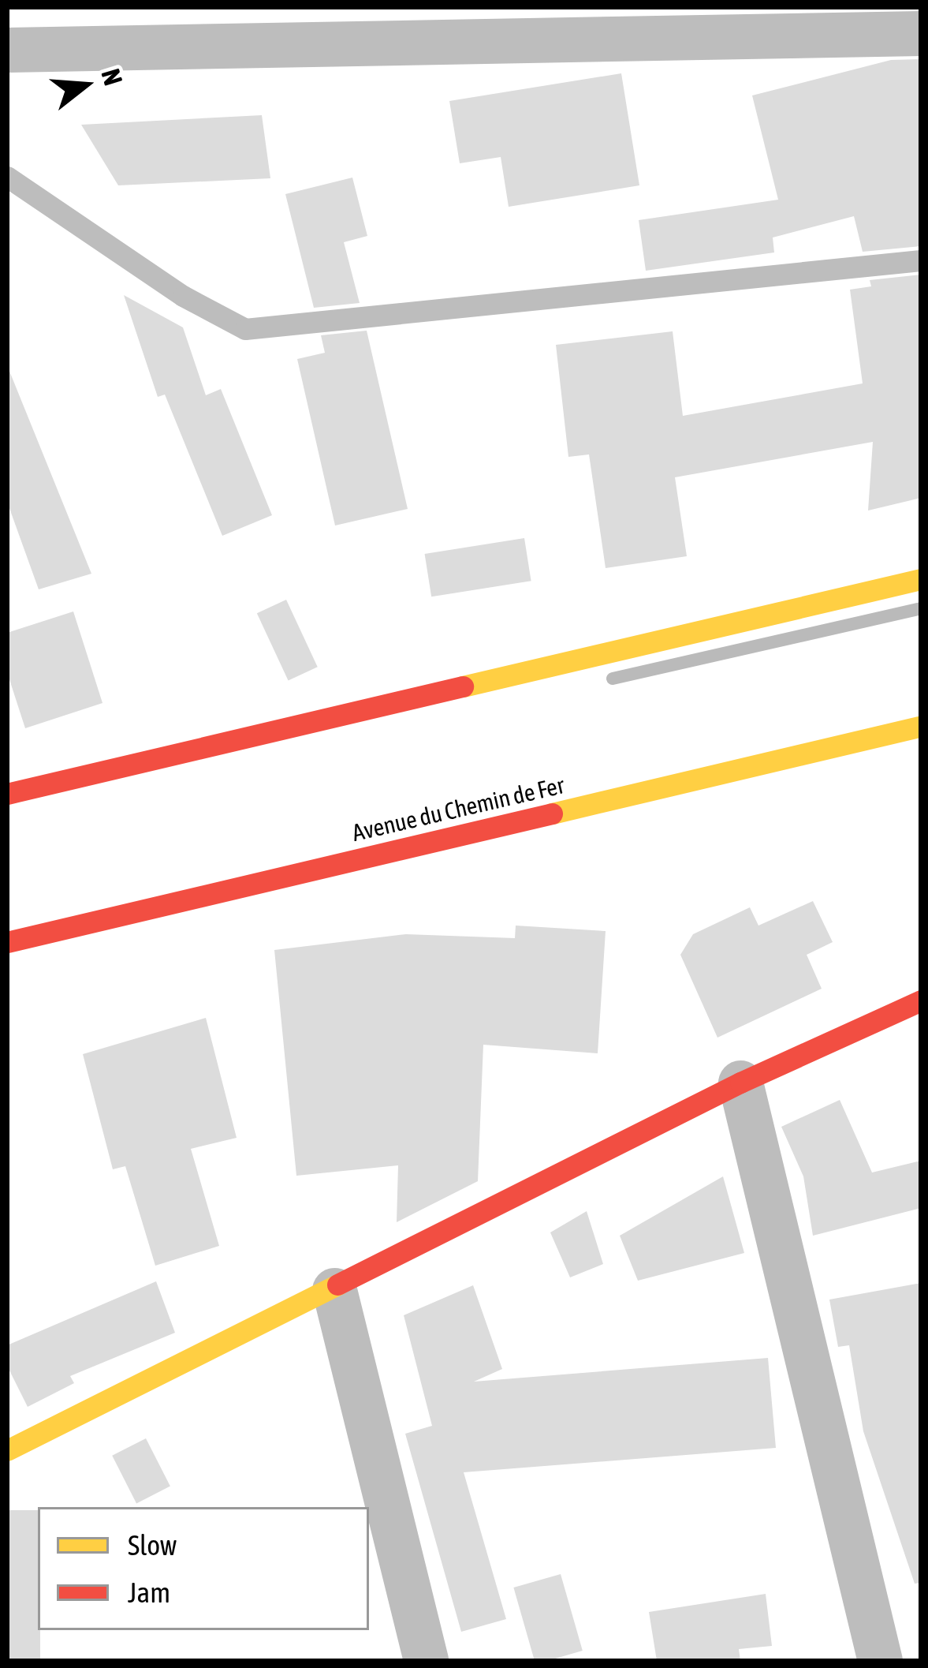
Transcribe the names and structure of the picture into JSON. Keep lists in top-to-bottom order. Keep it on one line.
{"streets":{"main road":["Avenue du Chemin de Fer"]},"legend":["Slow","Jam"],"north":"right"}
